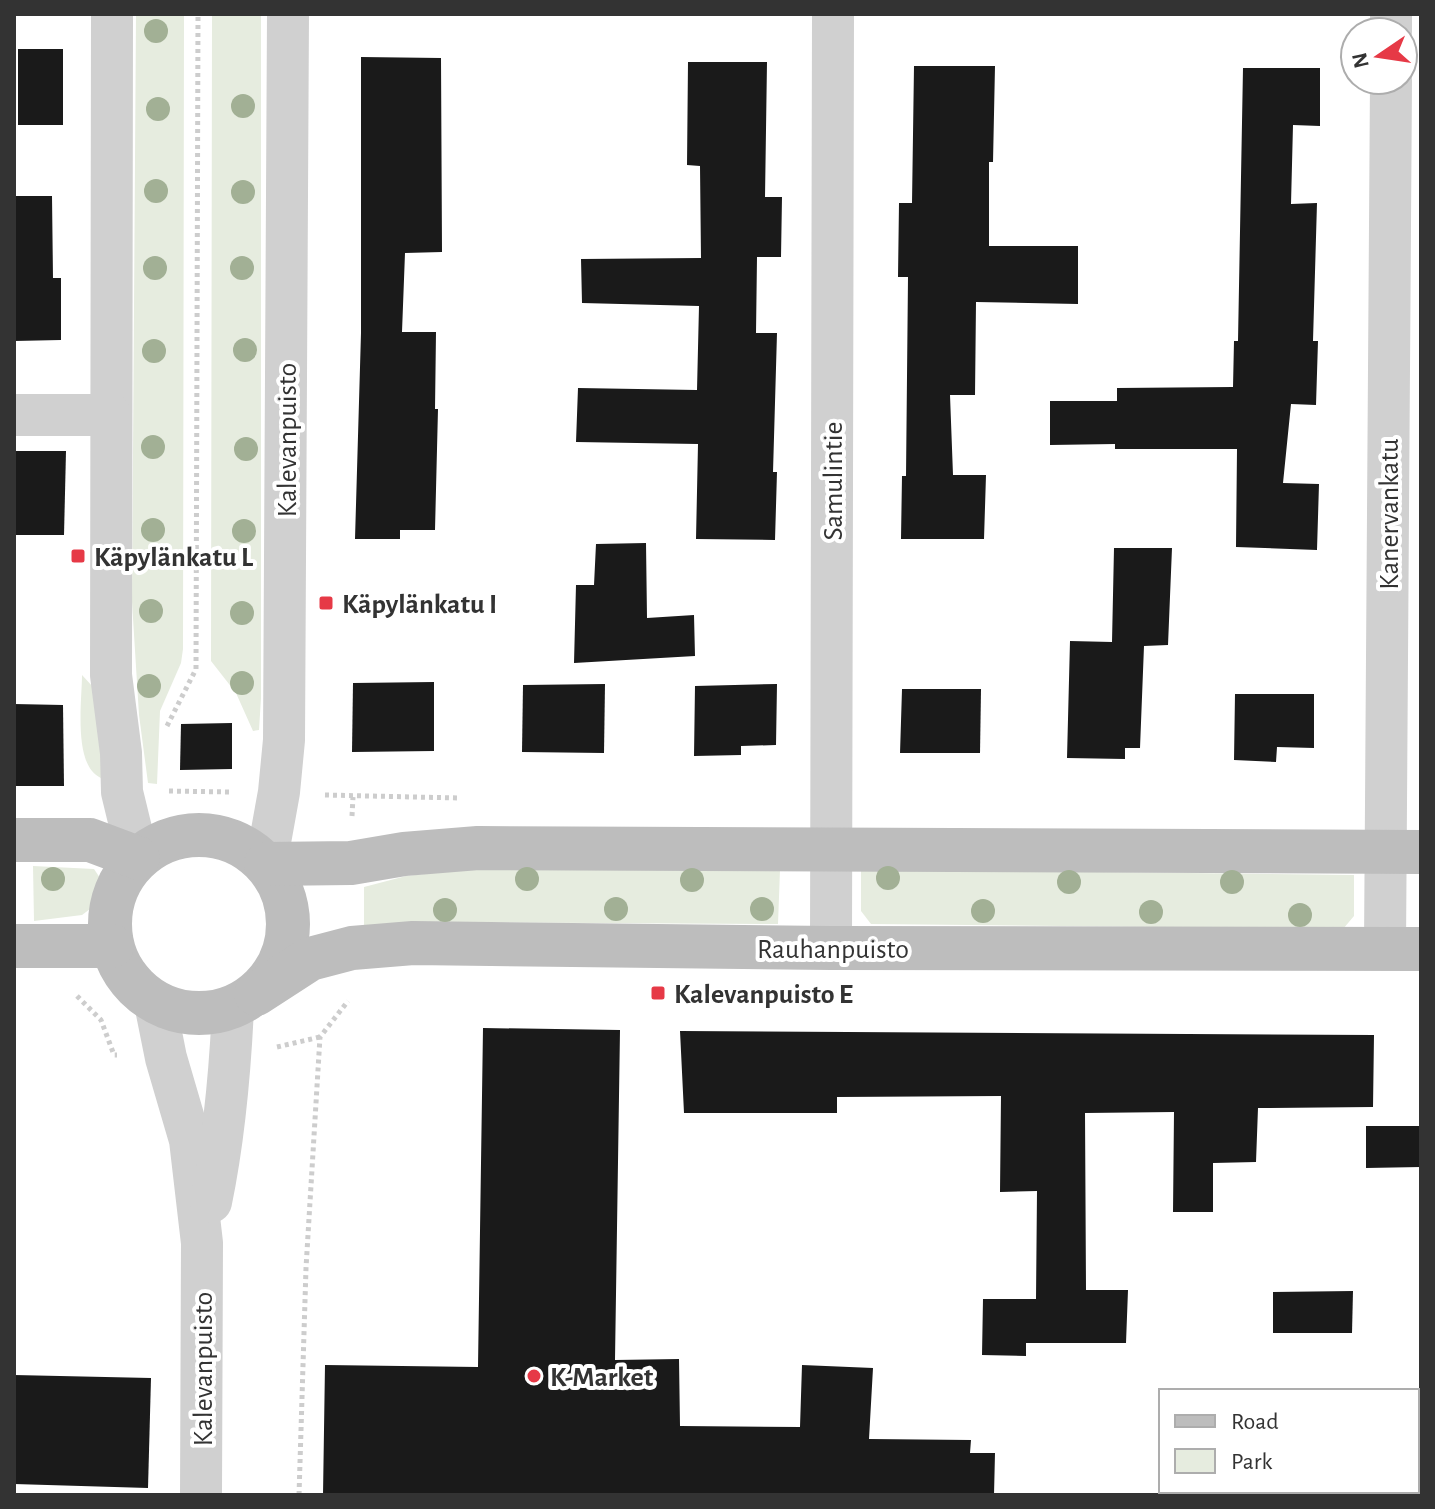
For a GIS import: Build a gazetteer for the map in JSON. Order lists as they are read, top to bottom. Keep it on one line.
{"streets":{"main road":["Rauhanpuisto"],"street":["Kalevanpuisto","Samulintie","Kanervankatu"]},"crossings":[["Kalevanpuisto","Rauhanpuisto"],["Samulintie","Rauhanpuisto"],["Kanervankatu","Rauhanpuisto"]],"places":{"transit":["Käpylänkatu L","Käpylänkatu I","Kalevanpuisto E"],"other":["K-Market"]},"legend":["Road","Park"],"north":"left"}
